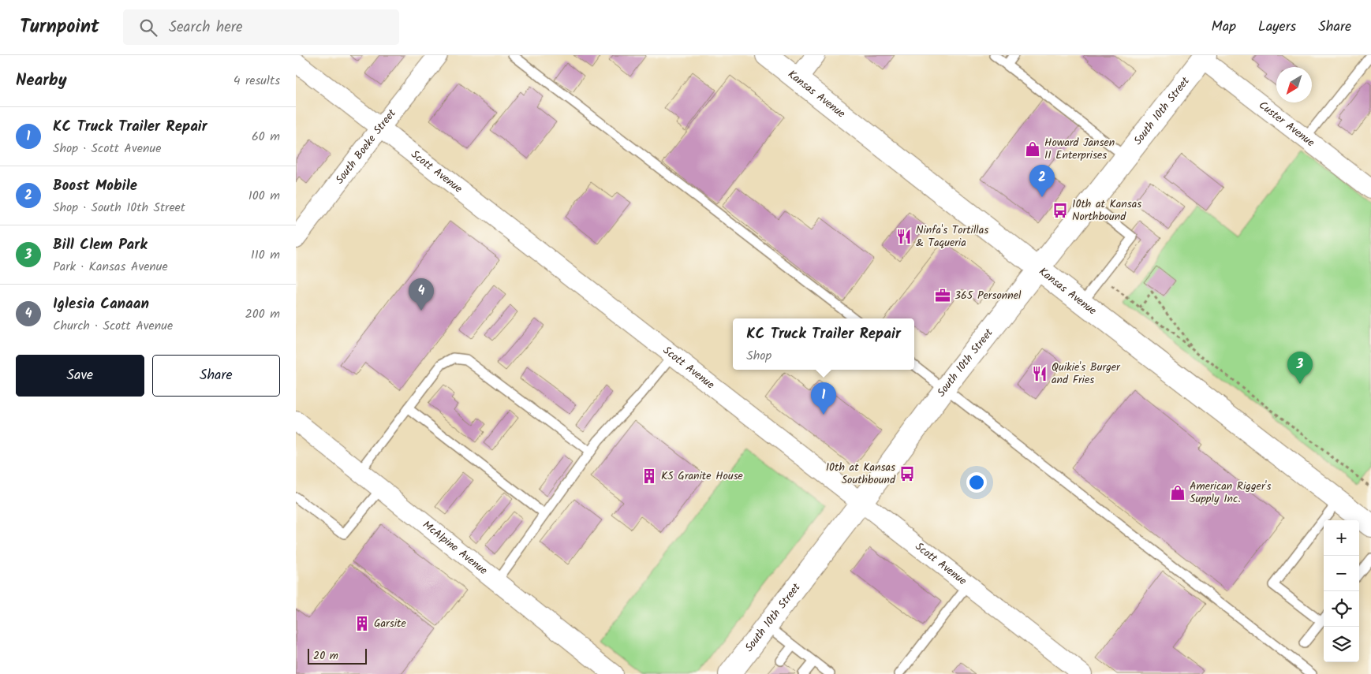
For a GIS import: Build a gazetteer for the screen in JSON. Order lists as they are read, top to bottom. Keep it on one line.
{"streets":{"street":["Kansas Avenue","South 10th Street","Custer Avenue","South Boeke Street","Scott Avenue","McAlpine Avenue"]},"crossings":[["Kansas Avenue","South 10th Street"],["South 10th Street","Custer Avenue"],["South 10th Street","Scott Avenue"],["South Boeke Street","Scott Avenue"]],"places":{"shop":["Howard Jansen II Enterprises","American Rigger's Supply Inc."],"bus stop":["10th at Kansas Northbound","10th at Kansas Southbound"],"restaurant":["Ninfa's Tortillas & Taqueria","Quikie's Burger and Fries"],"office":["365 Personnel"],"building":["KS Granite House","Garsite"]},"scale_bar":"20 m","north":"bottom left","page":{"header":"Turnpoint","search":"Search here","nav":["Map","Layers","Share"],"heading":["Nearby","4 results"],"list":[{"mark":"1","name":"KC Truck Trailer Repair","note":"Shop · Scott Avenue","value":"60 m"},{"mark":"2","name":"Boost Mobile","note":"Shop · South 10th Street","value":"100 m"},{"mark":"3","name":"Bill Clem Park","note":"Park · Kansas Avenue","value":"110 m"},{"mark":"4","name":"Iglesia Canaan","note":"Church · Scott Avenue","value":"200 m"}],"pins":["2","4","3","1"],"popup":["KC Truck Trailer Repair","Shop"],"buttons":["Save","Share"],"map_buttons":["+","−"],"scale":"20 m"}}
